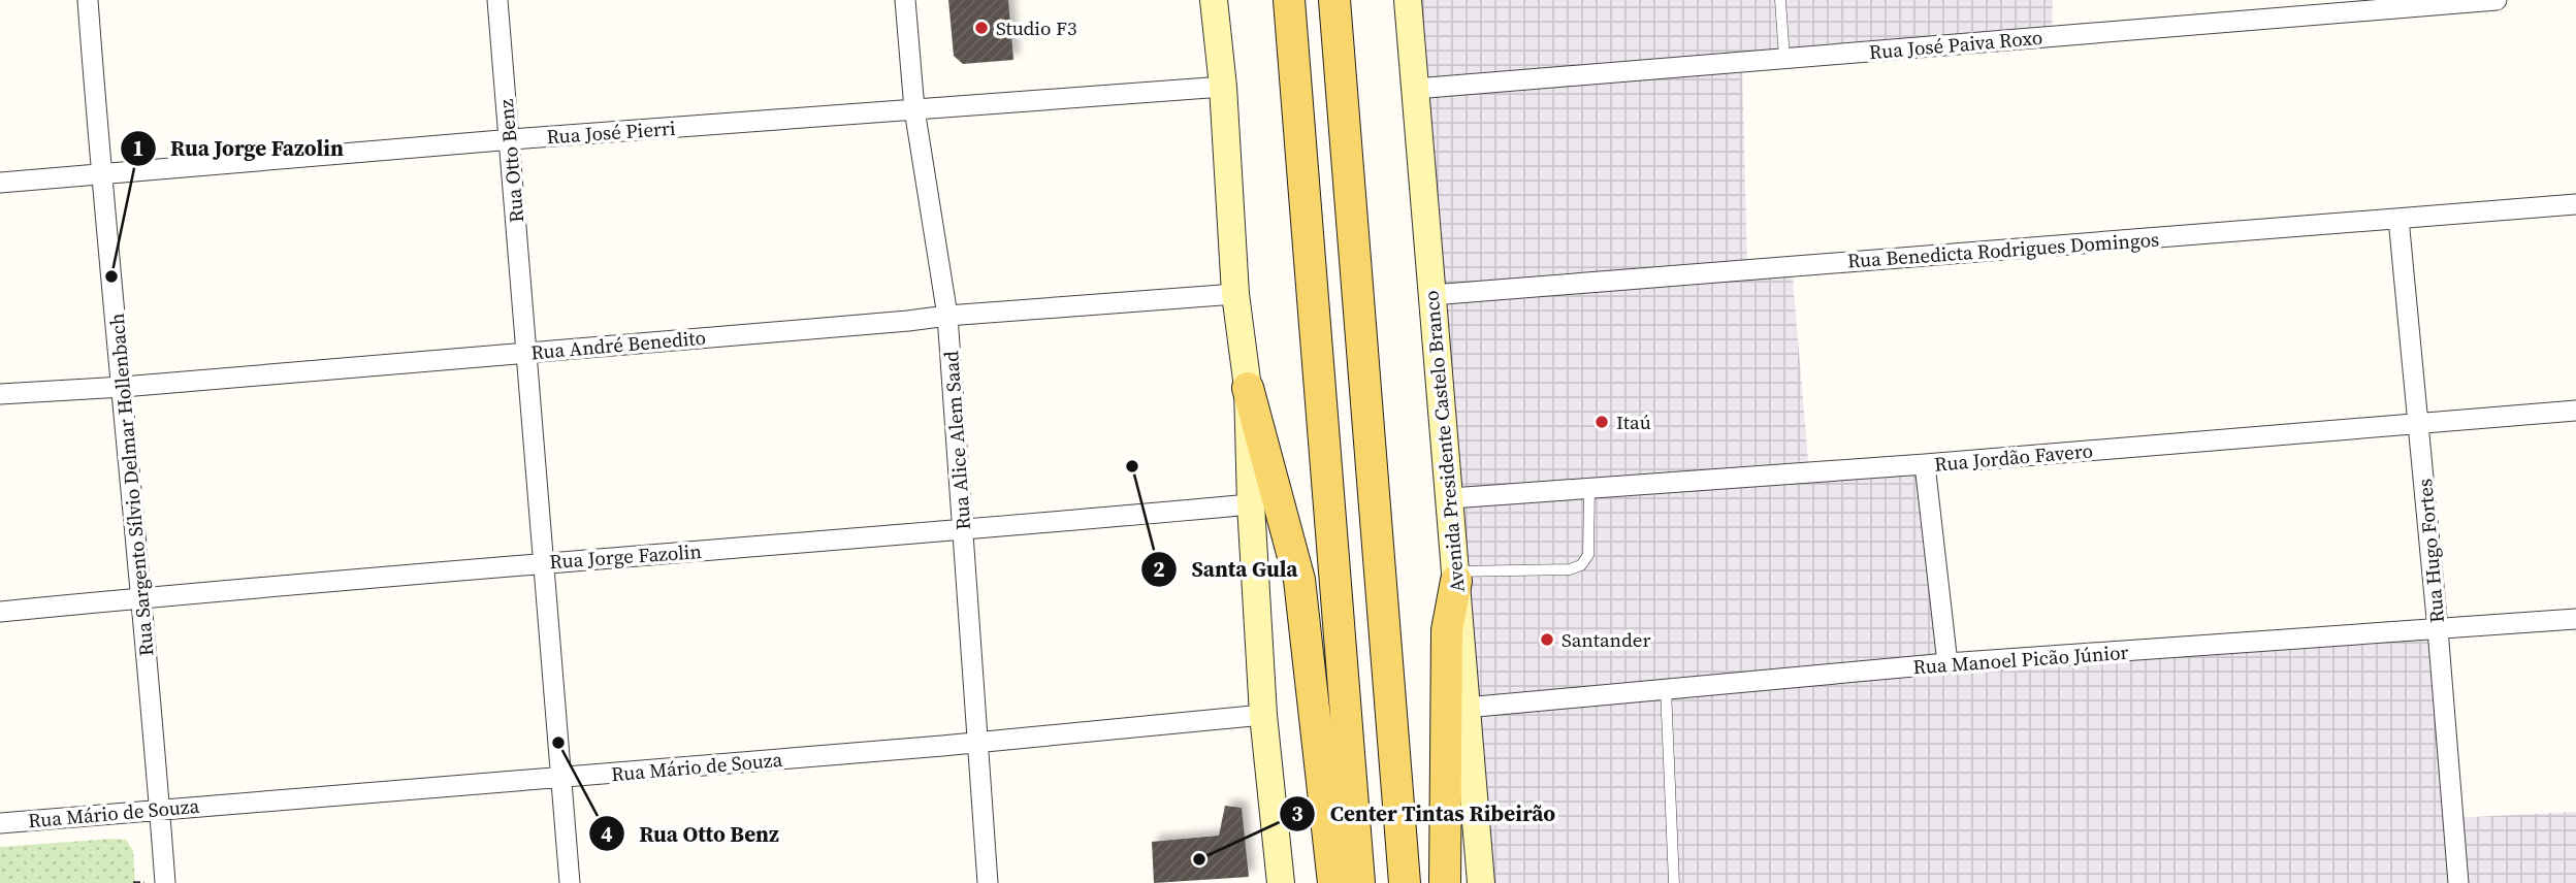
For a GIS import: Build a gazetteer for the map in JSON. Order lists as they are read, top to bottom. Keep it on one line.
{"streets":{"main road":["Avenida Presidente Castelo Branco"],"street":["Rua José Paiva Roxo","Rua José Pierri","Rua Otto Benz","Rua Benedicta Rodrigues Domingos","Rua André Benedito","Rua Alice Alem Saad","Rua Jordão Favero","Rua Sargento Sílvio Delmar Hollenbach","Rua Hugo Fortes","Rua Jorge Fazolin","Rua Manoel Picão Júnior","Rua Mário de Souza"]},"crossings":[["Rua José Paiva Roxo","Avenida Presidente Castelo Branco"],["Rua José Pierri","Rua Otto Benz"],["Rua José Pierri","Rua Alice Alem Saad"],["Rua José Pierri","Rua Sargento Sílvio Delmar Hollenbach"],["Rua Otto Benz","Rua André Benedito"],["Rua Otto Benz","Rua Jorge Fazolin"],["Rua Otto Benz","Rua Mário de Souza"],["Rua Benedicta Rodrigues Domingos","Avenida Presidente Castelo Branco"],["Rua Benedicta Rodrigues Domingos","Rua Hugo Fortes"],["Rua André Benedito","Rua Alice Alem Saad"],["Rua André Benedito","Rua Sargento Sílvio Delmar Hollenbach"],["Rua Alice Alem Saad","Rua Jorge Fazolin"],["Rua Alice Alem Saad","Rua Mário de Souza"],["Avenida Presidente Castelo Branco","Rua Jordão Favero"],["Avenida Presidente Castelo Branco","Rua Manoel Picão Júnior"],["Rua Jordão Favero","Rua Hugo Fortes"],["Rua Sargento Sílvio Delmar Hollenbach","Rua Jorge Fazolin"],["Rua Sargento Sílvio Delmar Hollenbach","Rua Mário de Souza"],["Rua Hugo Fortes","Rua Manoel Picão Júnior"]],"places":["Studio F3","Rua Jorge Fazolin","Itaú","Santa Gula","Santander","Rua Otto Benz","Center Tintas Ribeirão"]}
